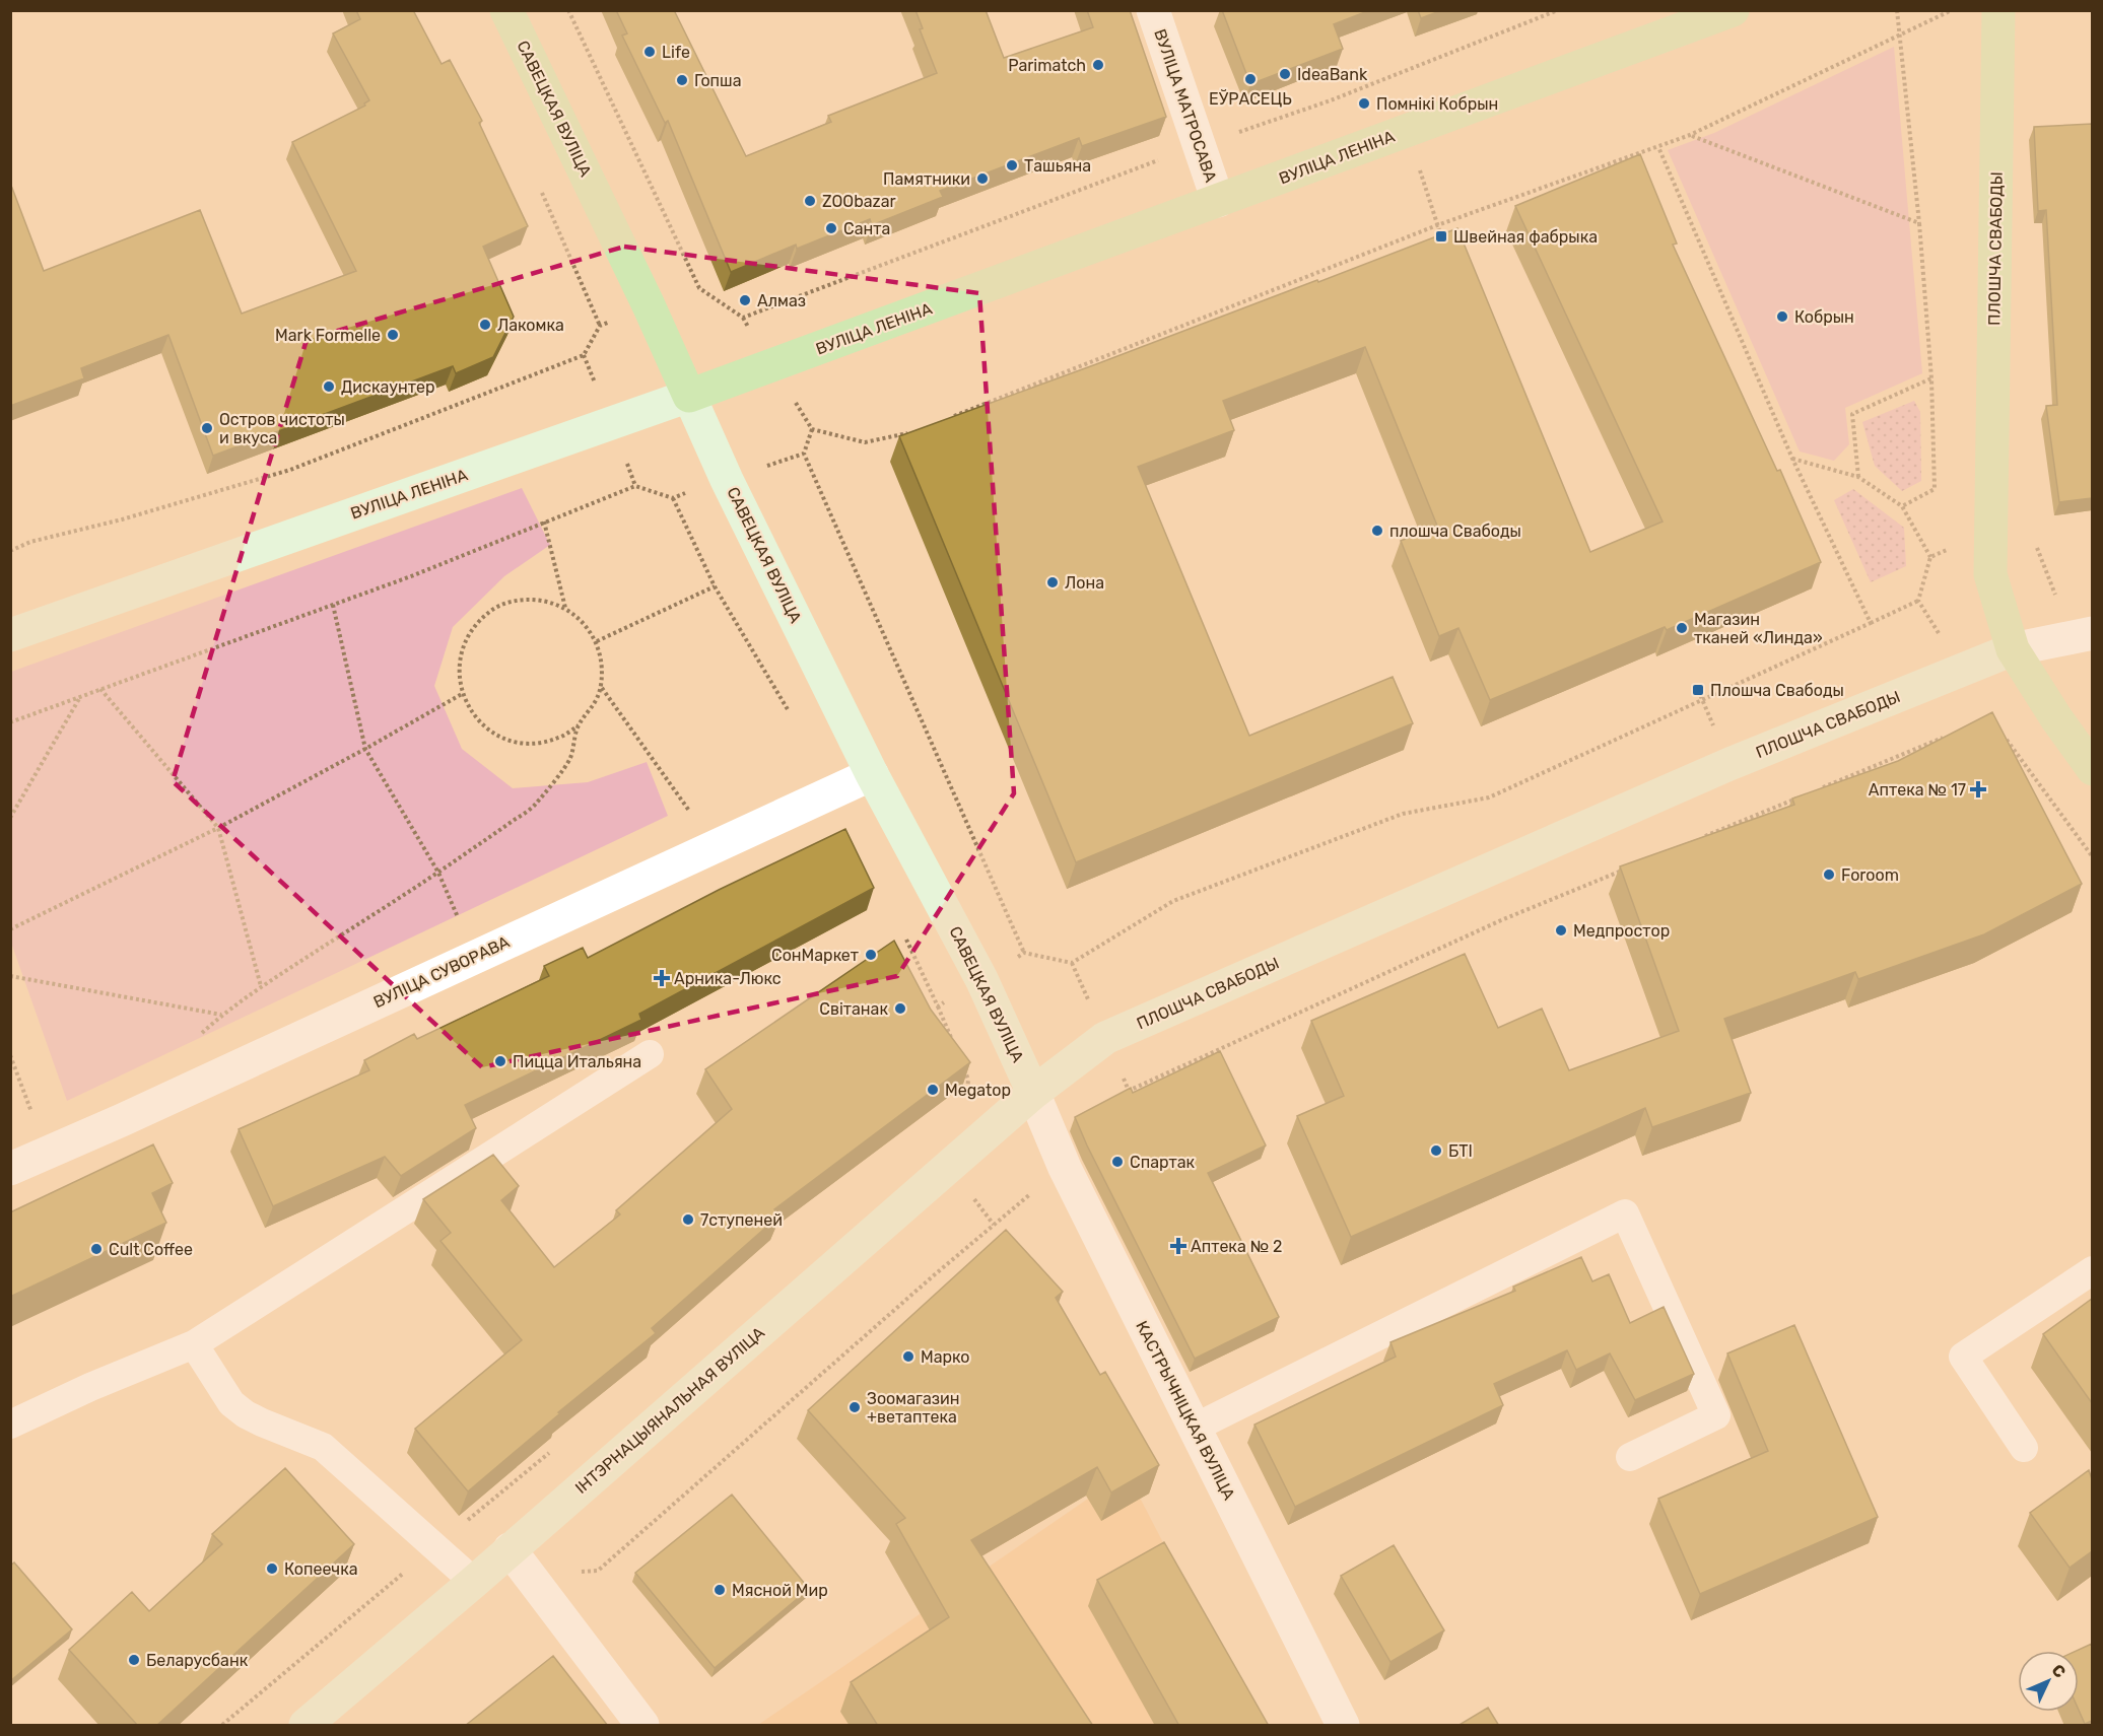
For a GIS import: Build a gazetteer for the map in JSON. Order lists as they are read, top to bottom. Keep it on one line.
{"streets":{"main road":["САВЕЦКАЯ ВУЛІЦА","ВУЛІЦА ЛЕНІНА","ПЛОШЧА СВАБОДЫ","ІНТЭРНАЦЫЯНАЛЬНАЯ ВУЛІЦА"],"street":["ВУЛІЦА МАТРОСАВА","ВУЛІЦА СУВОРАВА","КАСТРЫЧНІЦКАЯ ВУЛІЦА"]},"crossings":[["ВУЛІЦА МАТРОСАВА","ВУЛІЦА ЛЕНІНА"],["САВЕЦКАЯ ВУЛІЦА","ВУЛІЦА ЛЕНІНА"],["САВЕЦКАЯ ВУЛІЦА","ПЛОШЧА СВАБОДЫ"],["САВЕЦКАЯ ВУЛІЦА","ВУЛІЦА СУВОРАВА"],["САВЕЦКАЯ ВУЛІЦА","ІНТЭРНАЦЫЯНАЛЬНАЯ ВУЛІЦА"],["САВЕЦКАЯ ВУЛІЦА","КАСТРЫЧНІЦКАЯ ВУЛІЦА"],["ПЛОШЧА СВАБОДЫ","ІНТЭРНАЦЫЯНАЛЬНАЯ ВУЛІЦА"],["ПЛОШЧА СВАБОДЫ","КАСТРЫЧНІЦКАЯ ВУЛІЦА"],["ІНТЭРНАЦЫЯНАЛЬНАЯ ВУЛІЦА","КАСТРЫЧНІЦКАЯ ВУЛІЦА"]],"places":{"other":["Life","Parimatch","IdeaBank","ЕЎРАСЕЦЬ","Гопша","Помнікі Кобрын","Ташьяна","Памятники","ZOObazar","Санта","Алмаз","Кобрын","Лакомка","Mark Formelle","Дискаунтер","Остров чистоты и вкуса","плошча Свабоды","Лона","Магазин тканей «Линда»","Foroom","Медпростор","СонМаркет","Світанак","Пицца Итальяна","Megatop","БТІ","Спартак","7ступеней","Cult Coffee","Марко","Зоомагазин +ветаптека","Копеечка","Мясной Мир","Беларусбанк"],"transit":["Швейная фабрыка","Плошча Свабоды"],"health":["Аптека № 17","Арника-Люкс","Аптека № 2"]},"north":"top right"}
